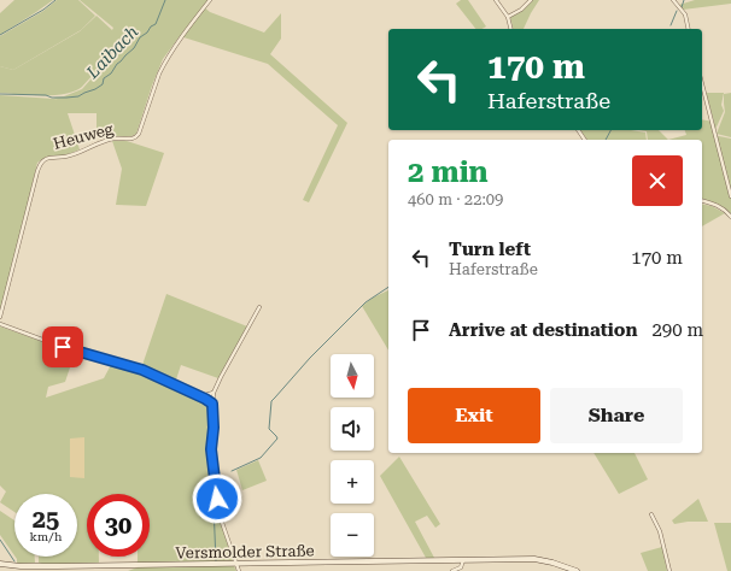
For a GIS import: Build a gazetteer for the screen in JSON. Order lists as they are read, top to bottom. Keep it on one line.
{"streets":{"main road":["Versmolder Straße"],"street":["Heuweg"]},"water":["Laibach"],"north":"bottom","page":{"turn":["170 m","Haferstraße"],"heading":["2 min","460 m · 22:09"],"list":[{"name":"Turn left","note":"Haferstraße","value":"170 m"},{"name":"Arrive at destination","value":"290 m"}],"map_buttons":["+","−"],"buttons":["Exit","Share"],"speed":"25 km/h","limit":"30"}}
